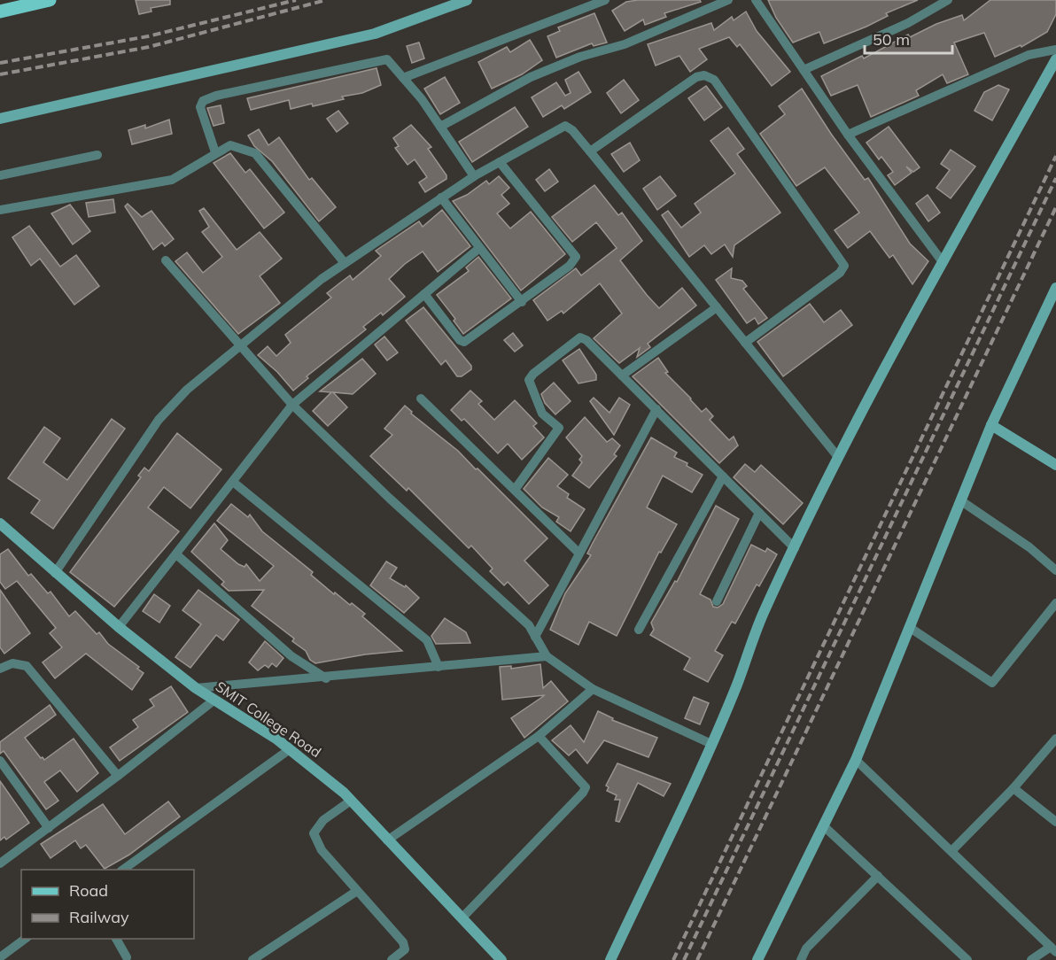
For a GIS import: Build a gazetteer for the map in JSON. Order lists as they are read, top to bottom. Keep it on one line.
{"streets":{"main road":["SMIT College Road"]},"legend":["Road","Railway"],"scale_bar":"50 m"}
